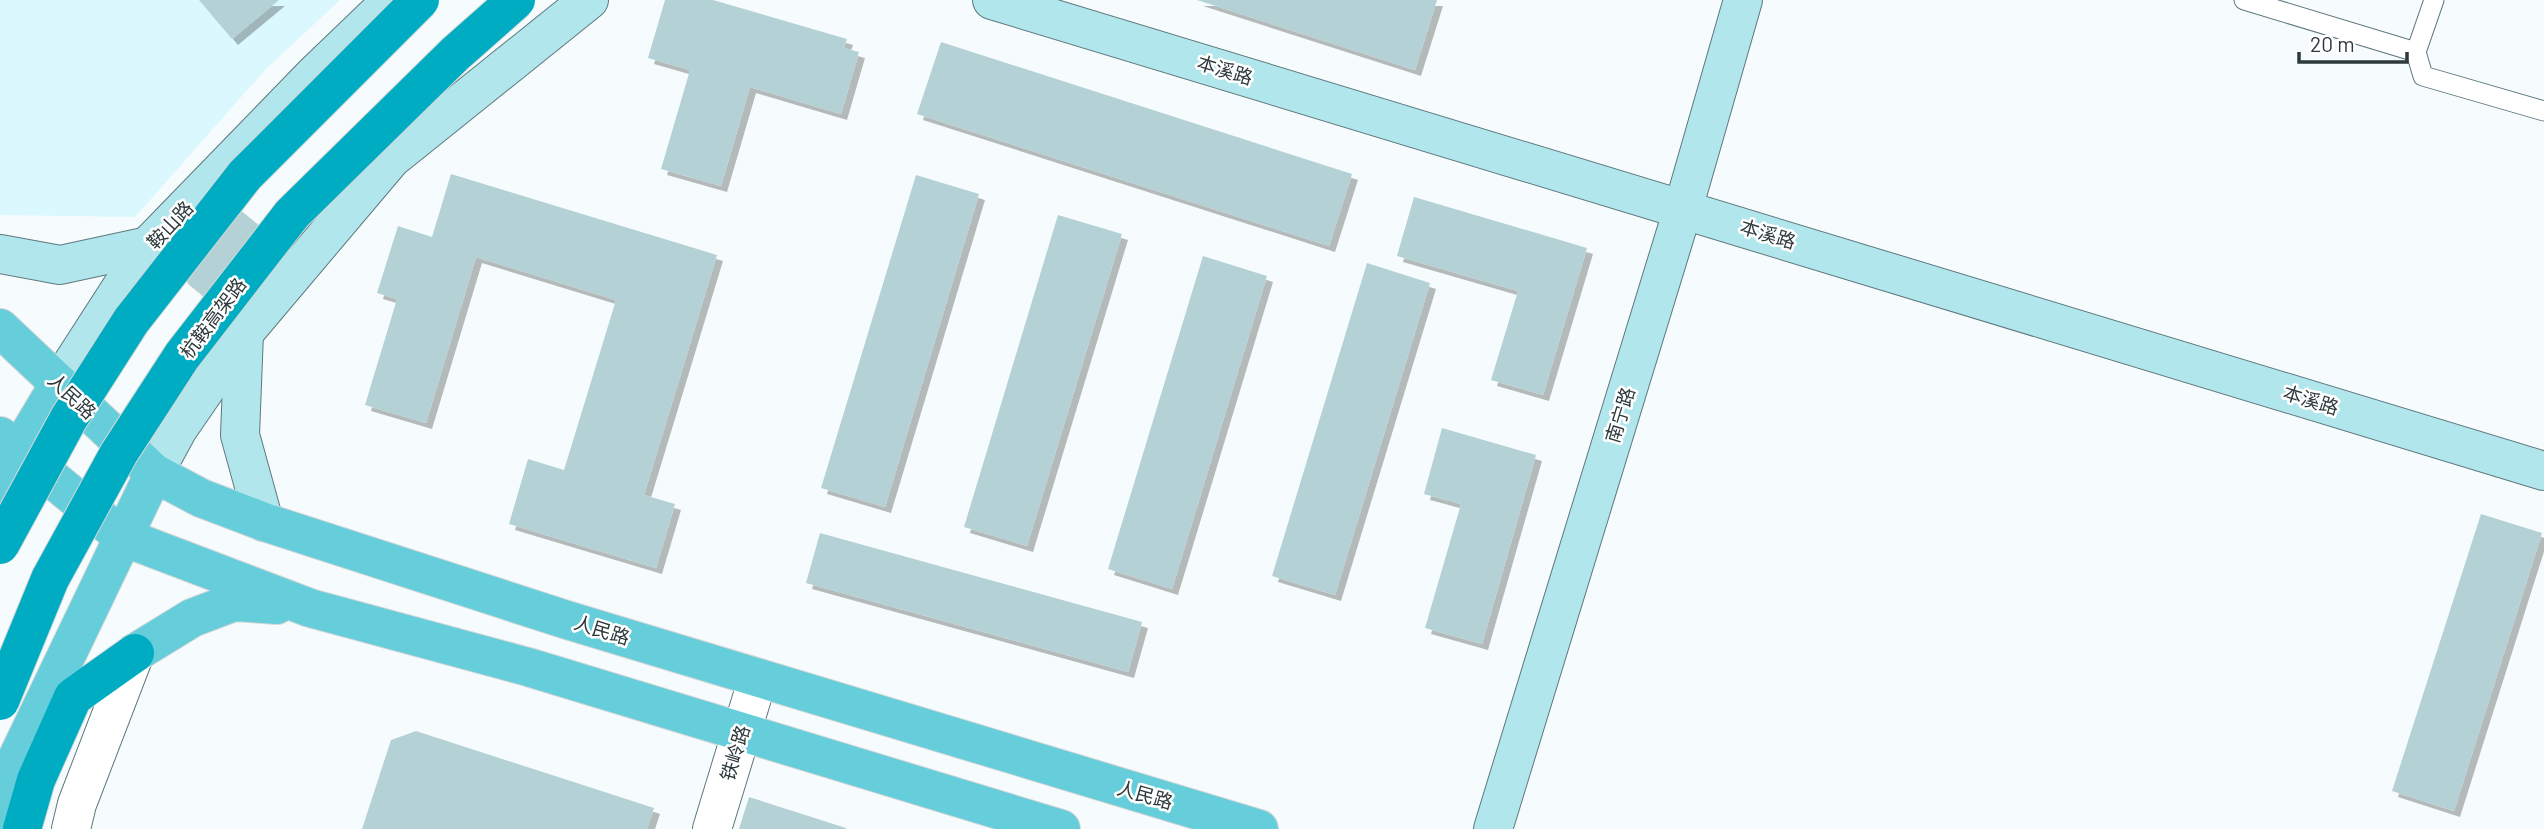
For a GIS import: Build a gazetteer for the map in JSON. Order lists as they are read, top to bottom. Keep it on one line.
{"streets":{"highway":["杭鞍高架路"],"main road":["鞍山路","人民路"],"street":["本溪路","南宁路","铁岭路"]},"crossings":[["本溪路","南宁路"],["鞍山路","人民路"],["人民路","铁岭路"]],"scale_bar":"20 m"}
